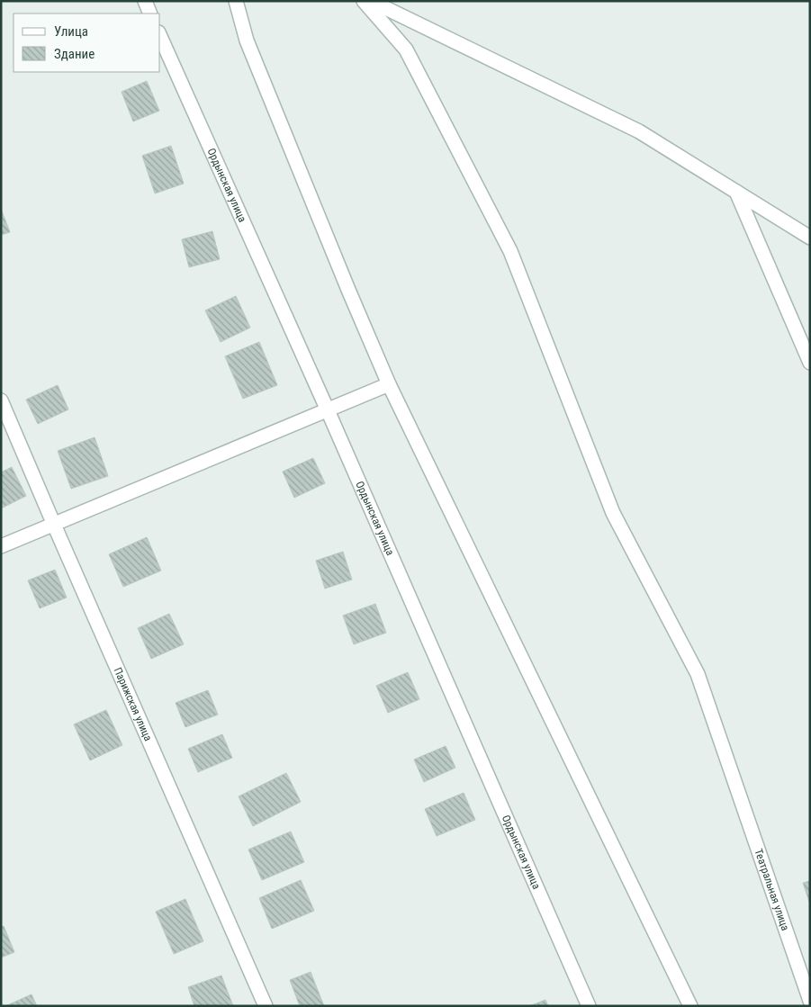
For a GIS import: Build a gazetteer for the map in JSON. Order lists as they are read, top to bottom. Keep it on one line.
{"streets":{"street":["Ордынская улица","Парижская улица","Театральная улица"]},"legend":["Улица","Здание"]}
